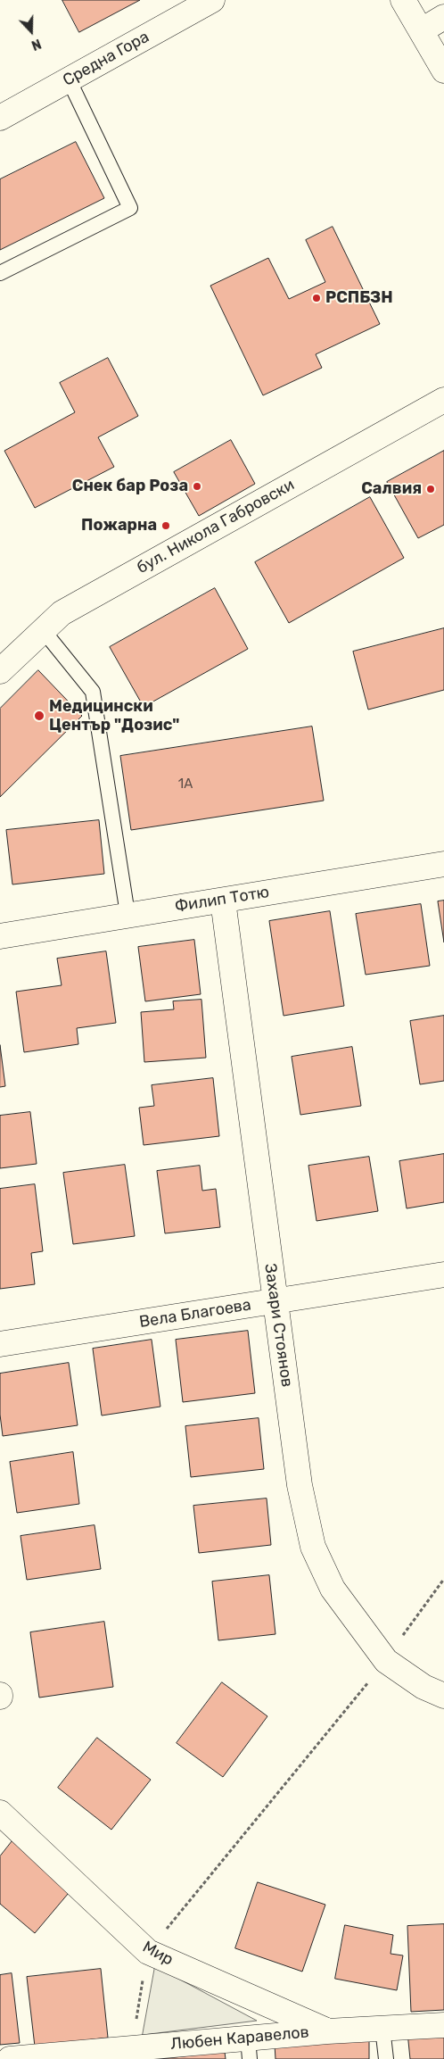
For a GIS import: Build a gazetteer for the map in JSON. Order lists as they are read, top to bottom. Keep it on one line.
{"streets":{"street":["Средна Гора","бул. Никола Габровски","Филип Тотю","Вела Благоева","Захари Стоянов","Мир","Любен Каравелов"]},"crossings":[["Филип Тотю","Захари Стоянов"],["Вела Благоева","Захари Стоянов"],["Мир","Любен Каравелов"]],"places":["РСПБЗН","Снек бар Роза","Салвия","Пожарна","Медицински Център \"Дозис\""],"house_numbers":["1А"],"north":"bottom"}
